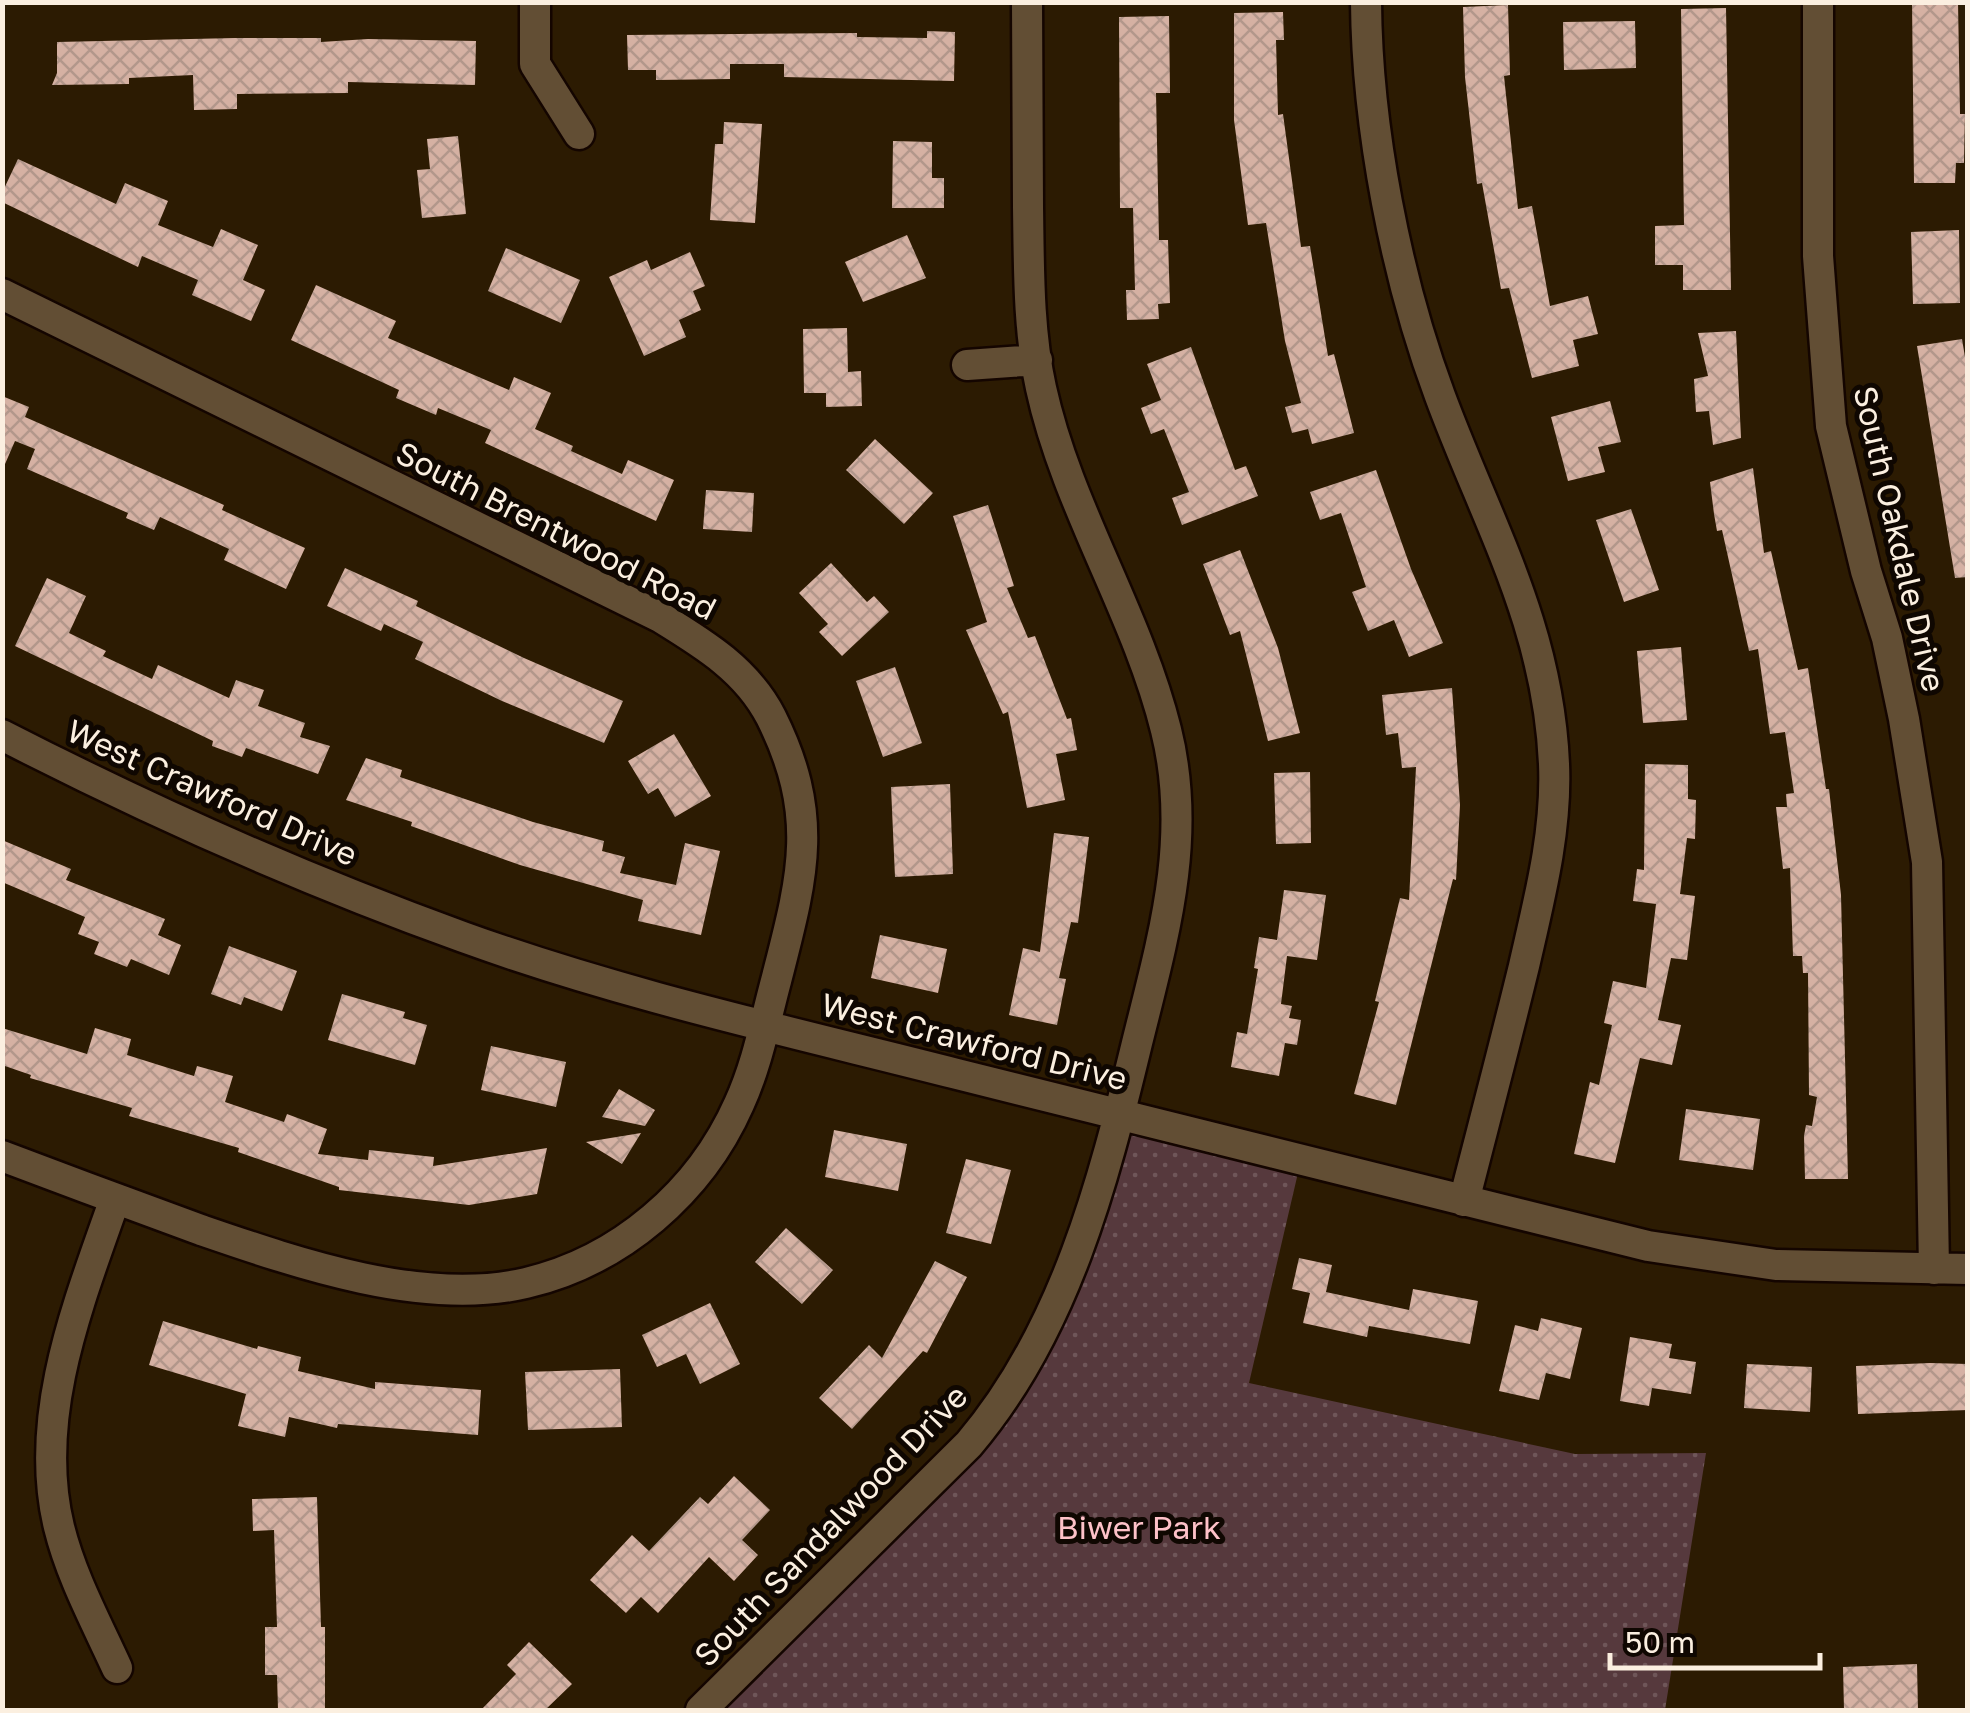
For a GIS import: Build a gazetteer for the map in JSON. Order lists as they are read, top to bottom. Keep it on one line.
{"streets":{"street":["South Brentwood Road","South Oakdale Drive","West Crawford Drive","South Sandalwood Drive"]},"crossings":[["South Brentwood Road","West Crawford Drive"],["South Oakdale Drive","West Crawford Drive"],["West Crawford Drive","South Sandalwood Drive"]],"parks":["Biwer Park"],"scale_bar":"50 m"}
